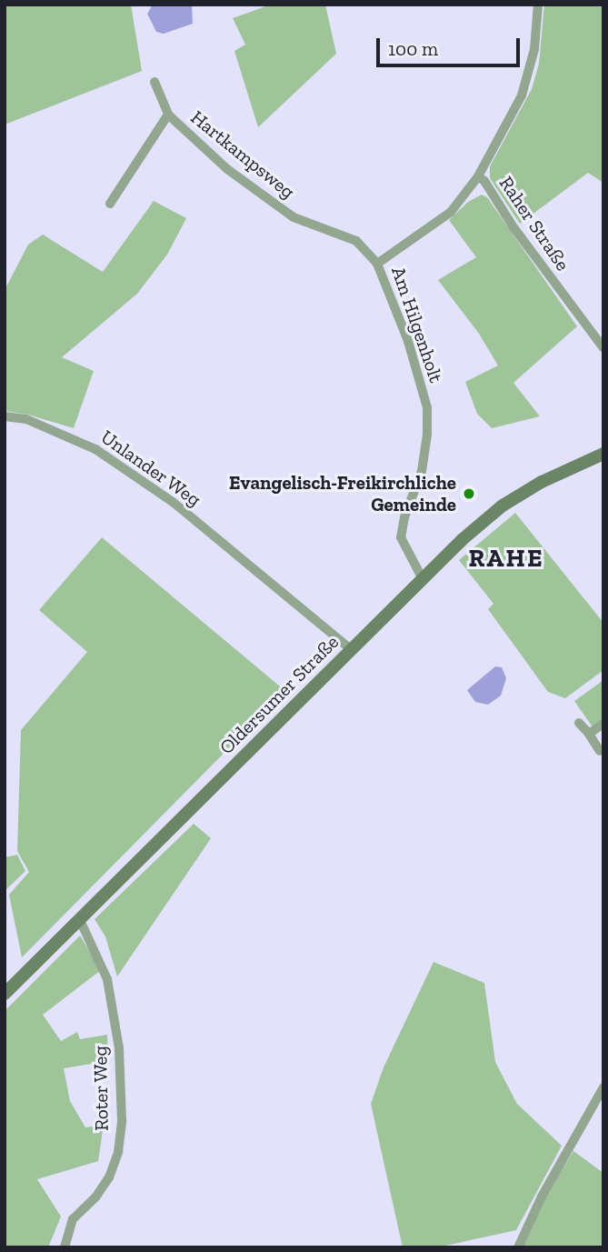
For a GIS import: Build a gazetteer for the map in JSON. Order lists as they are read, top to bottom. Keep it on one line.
{"streets":{"main road":["Oldersumer Straße"],"street":["Hartkampsweg","Raher Straße","Am Hilgenholt","Unlander Weg","Roter Weg"]},"crossings":[["Hartkampsweg","Am Hilgenholt"],["Am Hilgenholt","Oldersumer Straße"],["Unlander Weg","Oldersumer Straße"],["Oldersumer Straße","Roter Weg"]],"districts":["RAHE"],"places":["Evangelisch-Freikirchliche Gemeinde"],"scale_bar":"100 m"}
